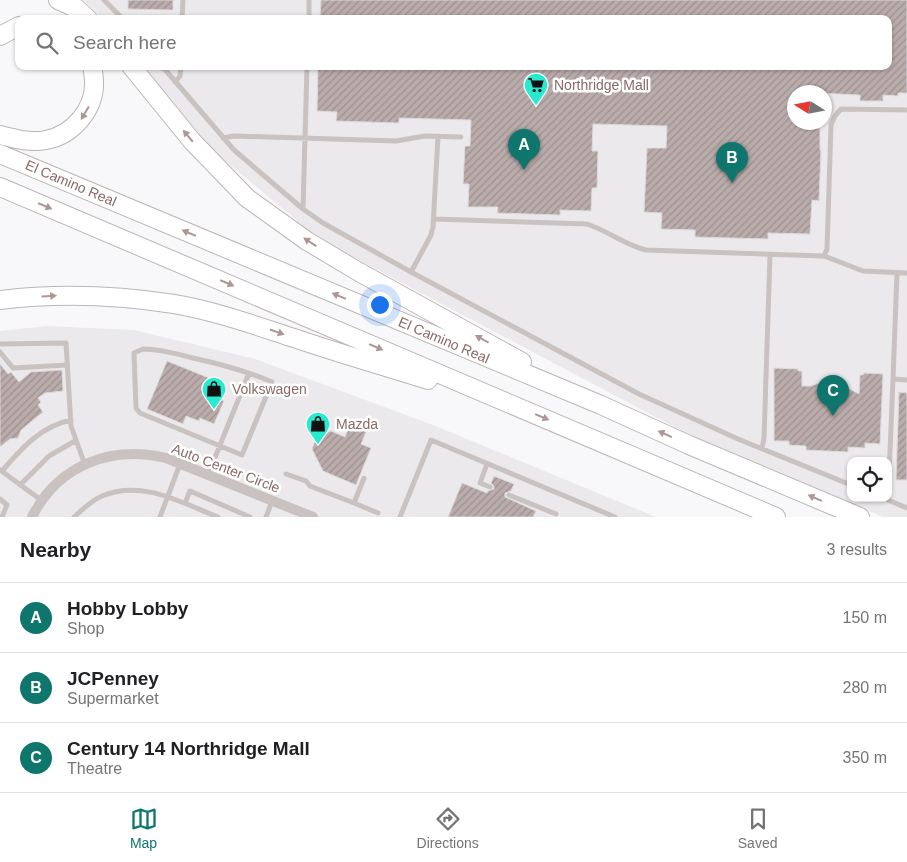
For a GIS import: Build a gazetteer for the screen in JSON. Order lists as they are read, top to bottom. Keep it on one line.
{"streets":{"highway":["El Camino Real"],"street":["Auto Center Circle"]},"places":{"supermarket":["Northridge Mall"],"shop":["Volkswagen","Mazda"]},"north":"left","page":{"search":"Search here","pins":["A","B","C"],"heading":["Nearby","3 results"],"list":[{"mark":"A","name":"Hobby Lobby","note":"Shop","value":"150 m"},{"mark":"B","name":"JCPenney","note":"Supermarket","value":"280 m"},{"mark":"C","name":"Century 14 Northridge Mall","note":"Theatre","value":"350 m"}],"nav":["Map","Directions","Saved"]}}
